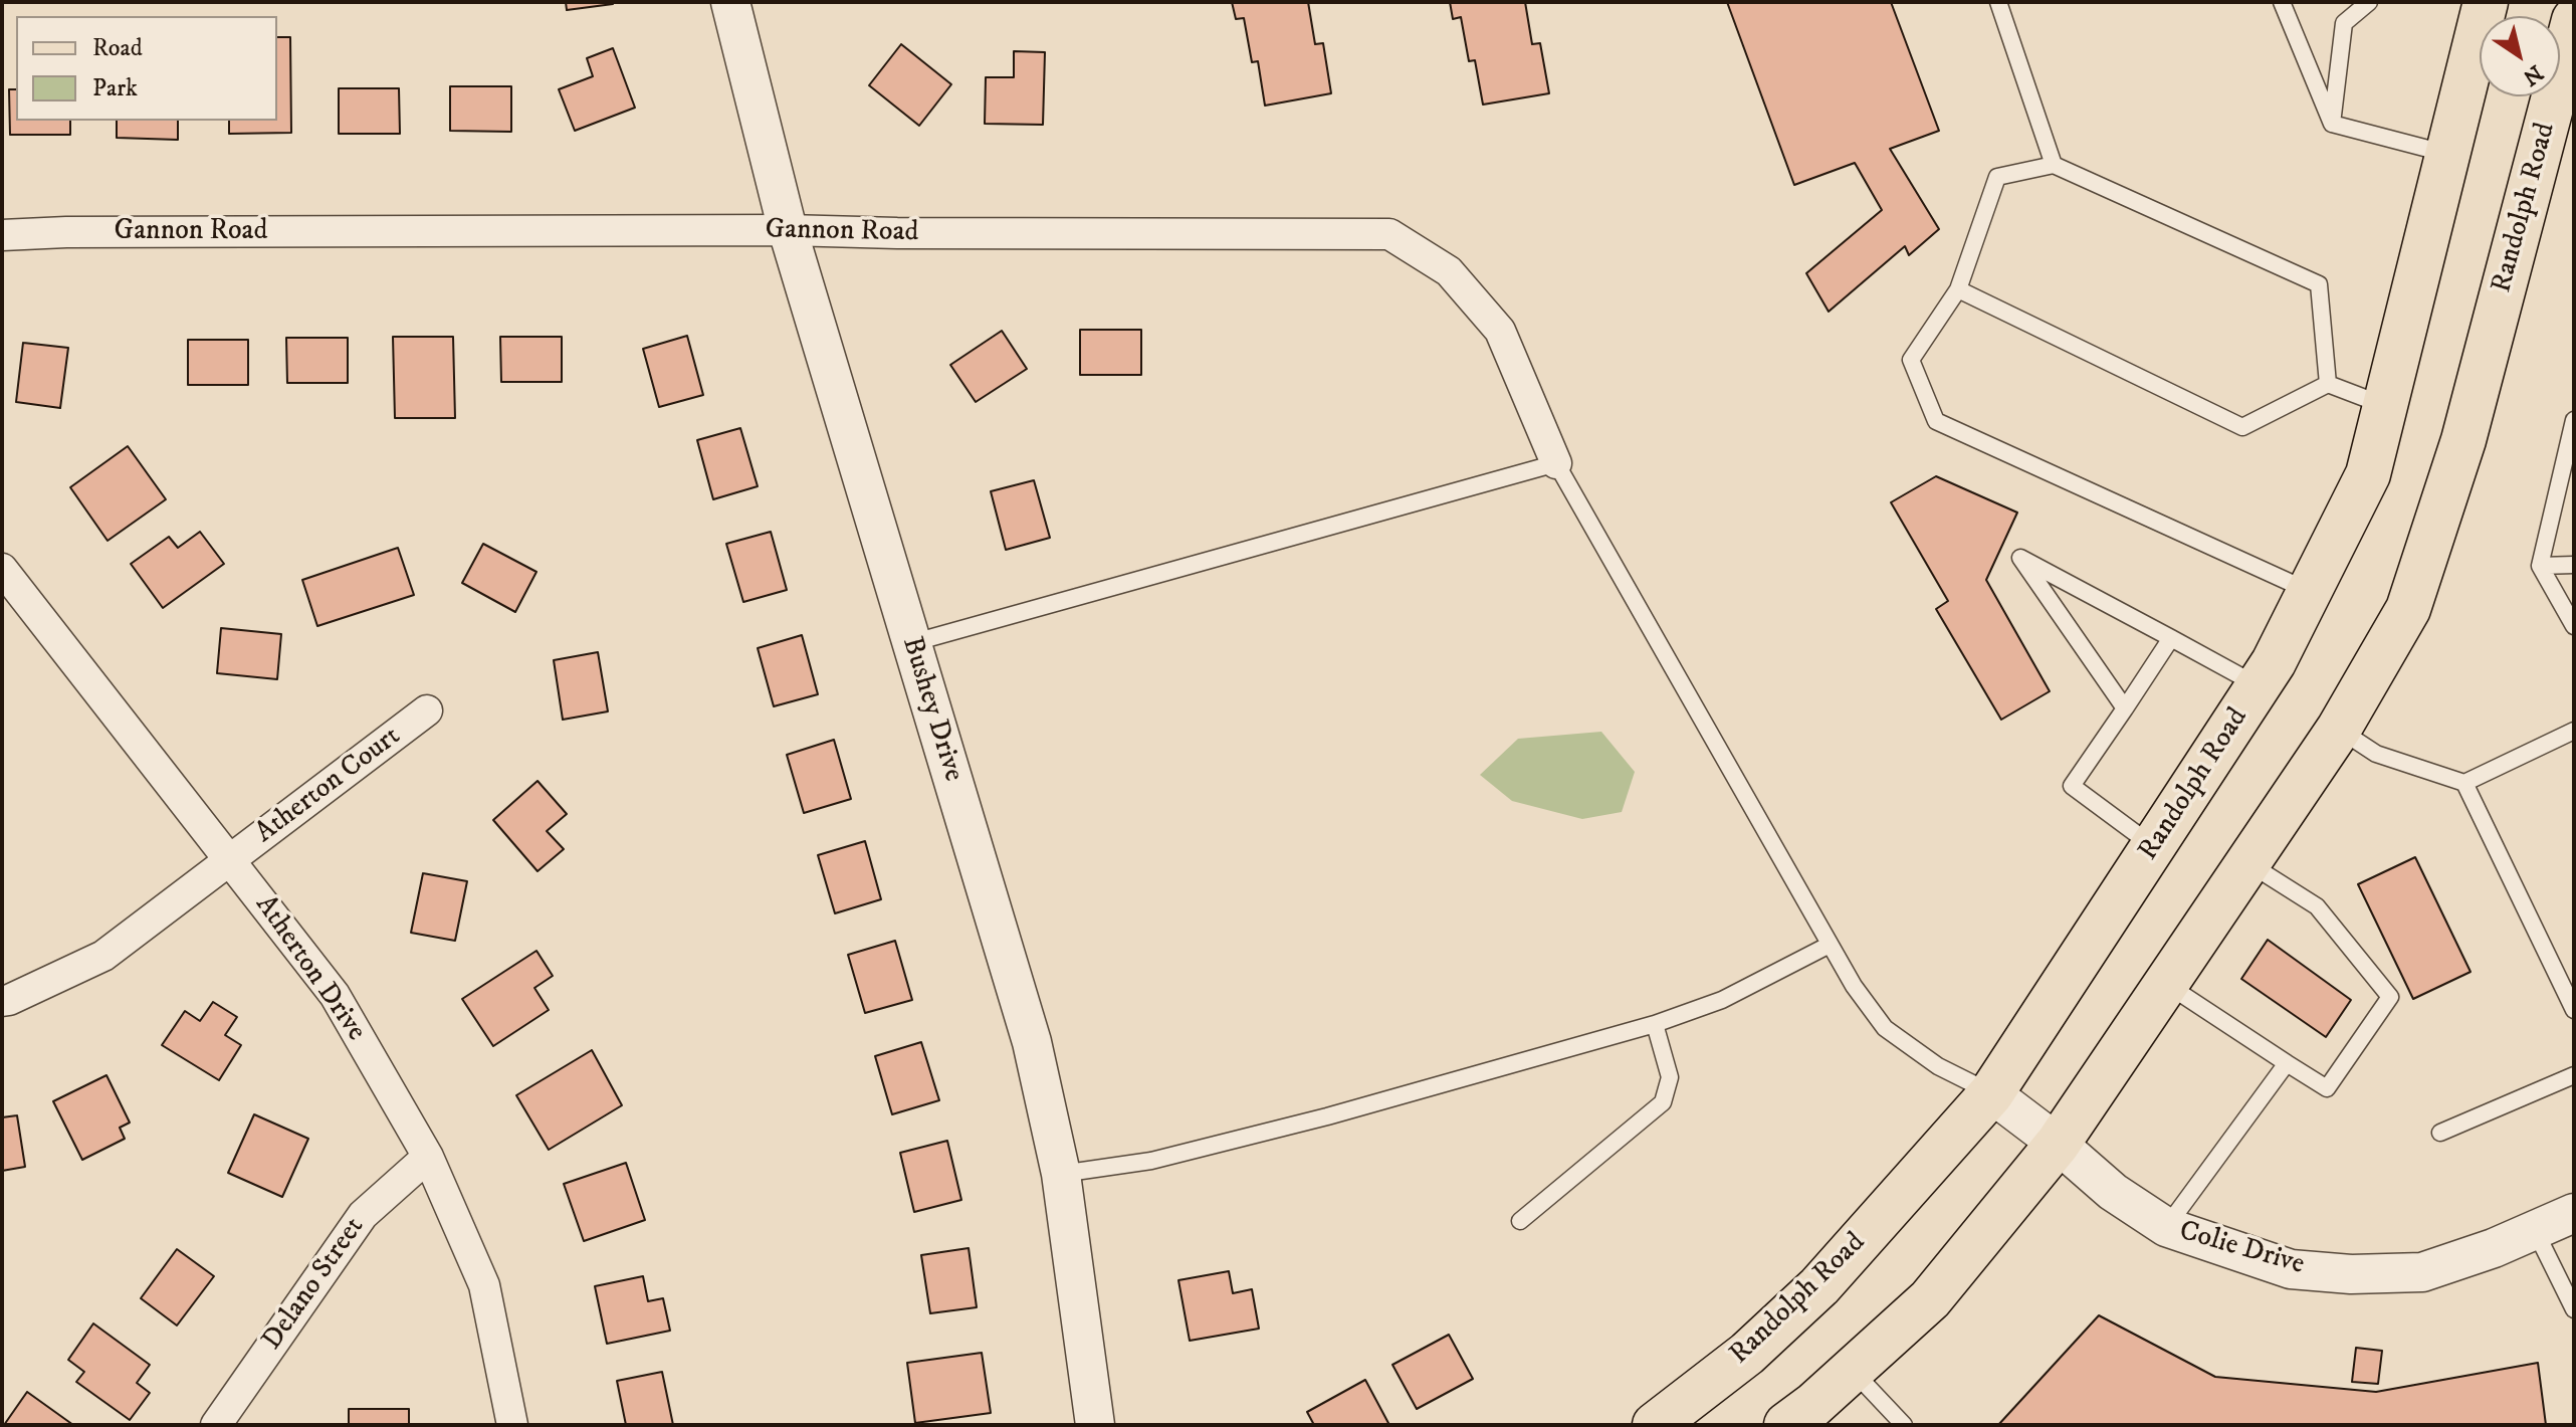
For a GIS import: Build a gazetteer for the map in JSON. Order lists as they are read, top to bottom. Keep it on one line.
{"streets":{"main road":["Randolph Road"],"street":["Gannon Road","Bushey Drive","Atherton Court","Atherton Drive","Colie Drive","Delano Street"]},"crossings":[["Randolph Road","Colie Drive"],["Gannon Road","Bushey Drive"],["Atherton Court","Atherton Drive"],["Atherton Drive","Delano Street"]],"legend":["Road","Park"],"north":"bottom right"}
